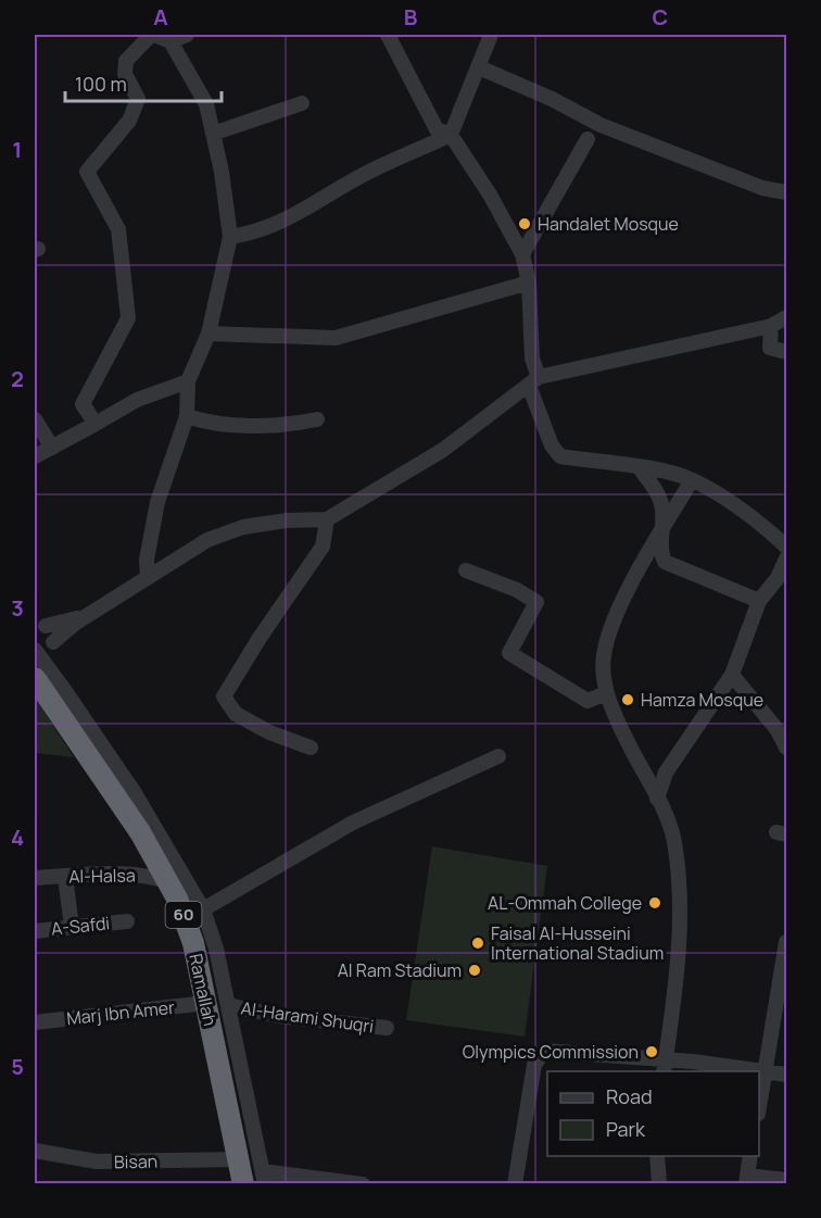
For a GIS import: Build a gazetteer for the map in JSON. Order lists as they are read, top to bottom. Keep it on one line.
{"streets":{"highway":["60","Ramallah"],"street":["Al-Halsa","A-Safdi","Marj Ibn Amer","Al-Harami Shuqri","Bisan"]},"crossings":[["Al-Halsa","Ramallah"],["Ramallah","Marj Ibn Amer"],["Ramallah","Bisan"]],"places":["Handalet Mosque","Hamza Mosque","AL-Ommah College","Faisal Al-Husseini International Stadium","Al Ram Stadium","Olympics Commission"],"legend":["Road","Park"],"scale_bar":"100 m","grid":{"columns":["A","B","C"],"rows":["1","2","3","4","5"]}}
